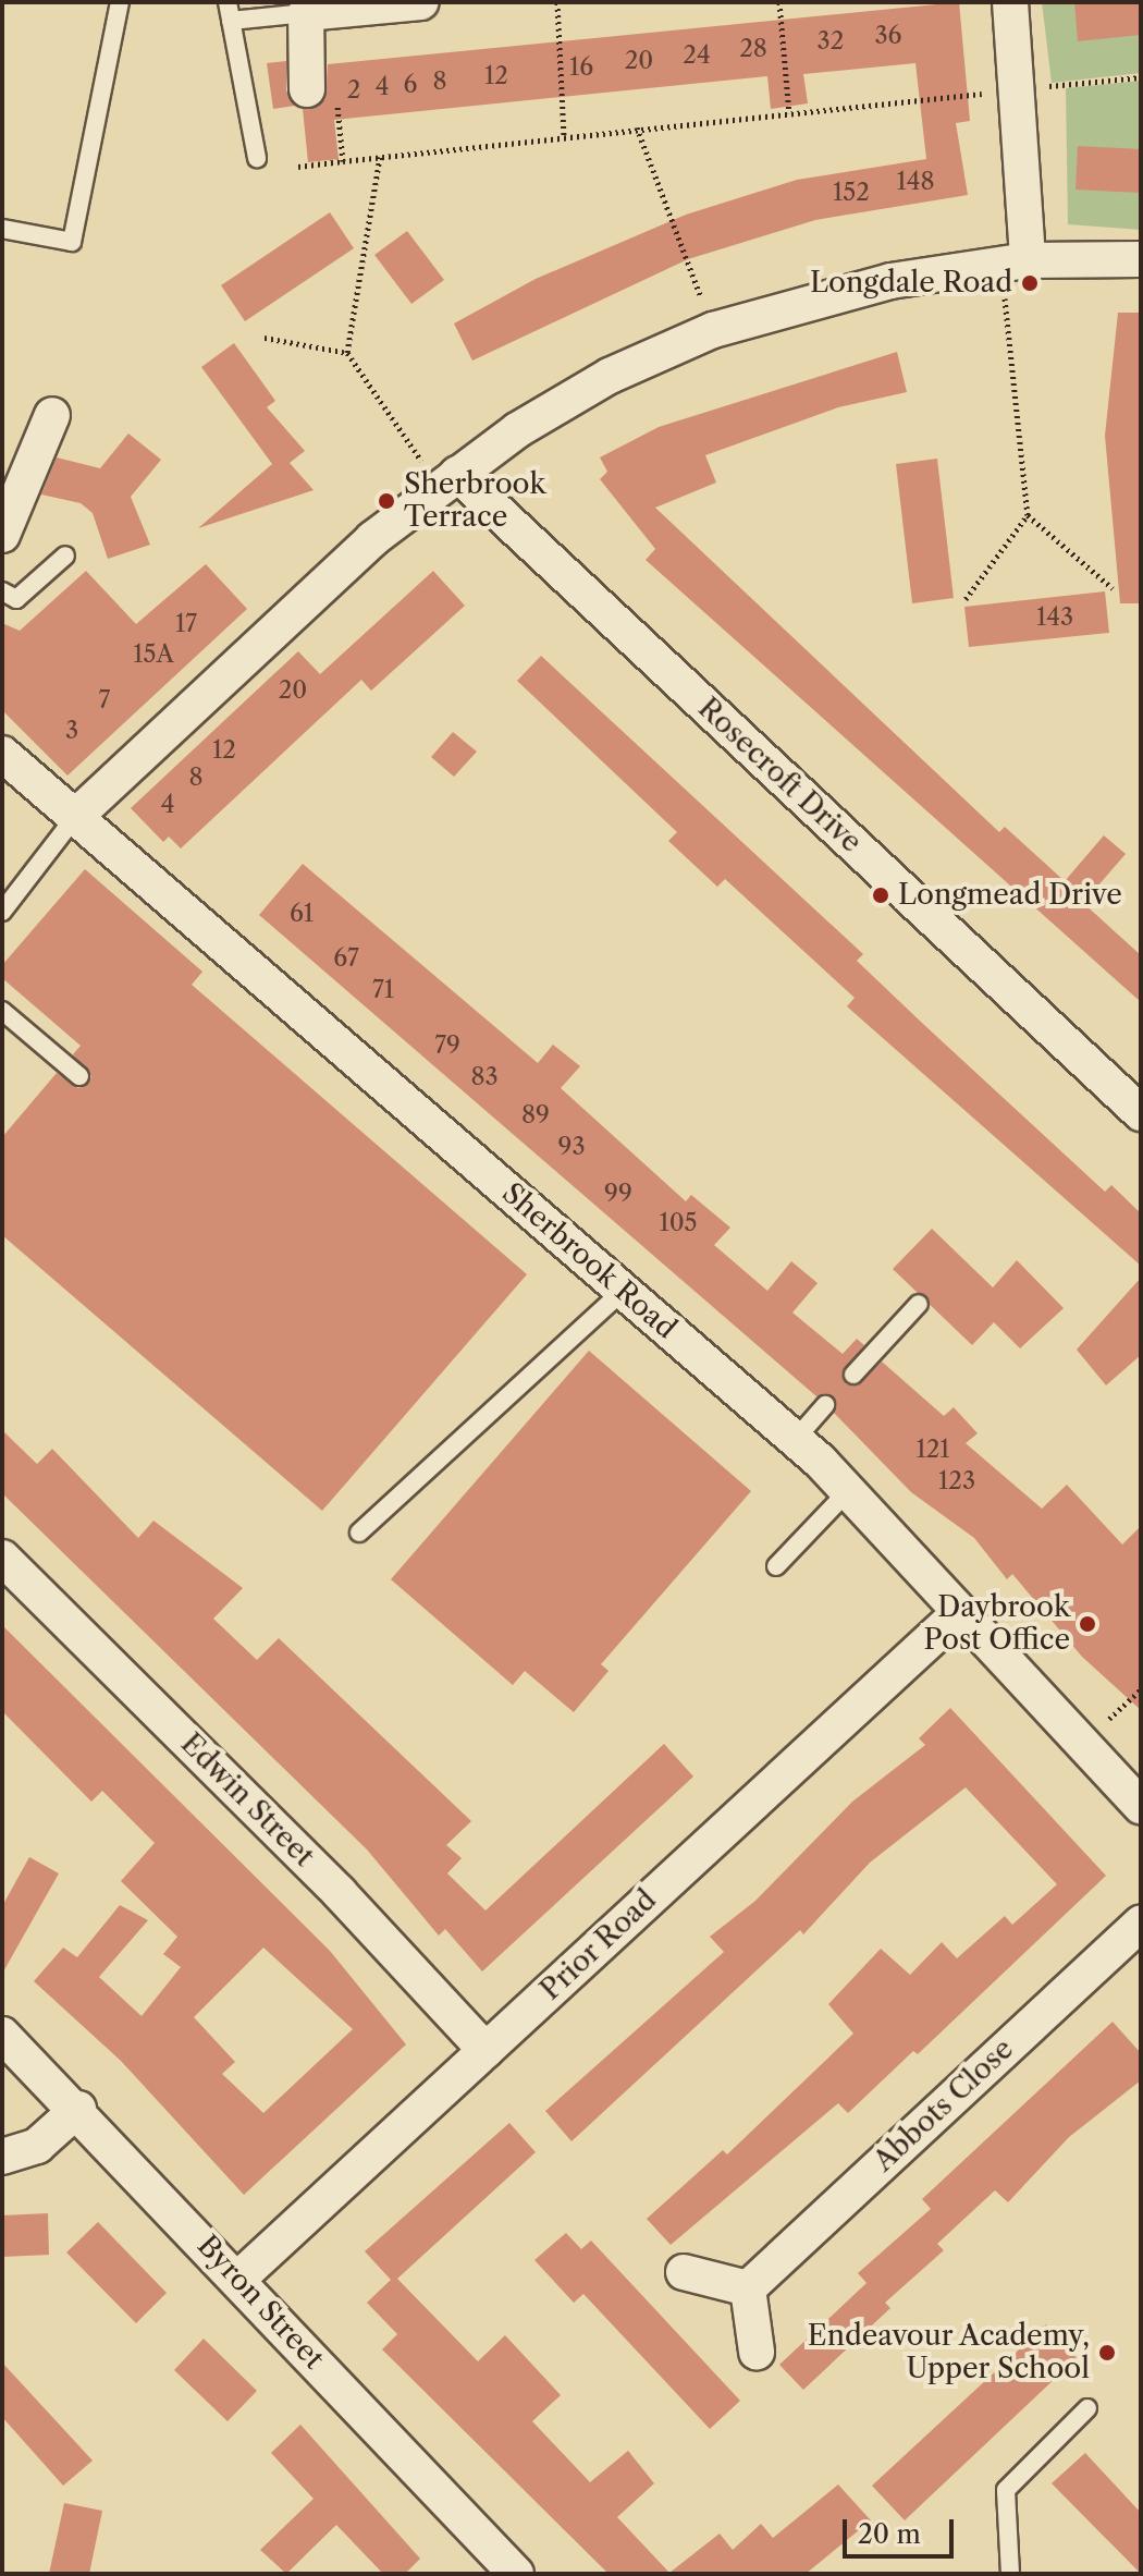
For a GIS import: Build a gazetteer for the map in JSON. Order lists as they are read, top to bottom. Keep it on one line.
{"streets":{"street":["Rosecroft Drive","Sherbrook Road","Edwin Street","Prior Road","Abbots Close","Byron Street"]},"crossings":[["Sherbrook Road","Prior Road"],["Edwin Street","Prior Road"],["Prior Road","Byron Street"]],"places":["Longdale Road","Sherbrook Terrace","Longmead Drive","Daybrook Post Office","Endeavour Academy, Upper School"],"house_numbers":["36","32","28","24","20","16","12","8","6","4","2","148","152","143","17","15A","20","7","3","12","8","4","61","67","71","79","83","89","93","99","105","121","123"],"scale_bar":"20 m"}
